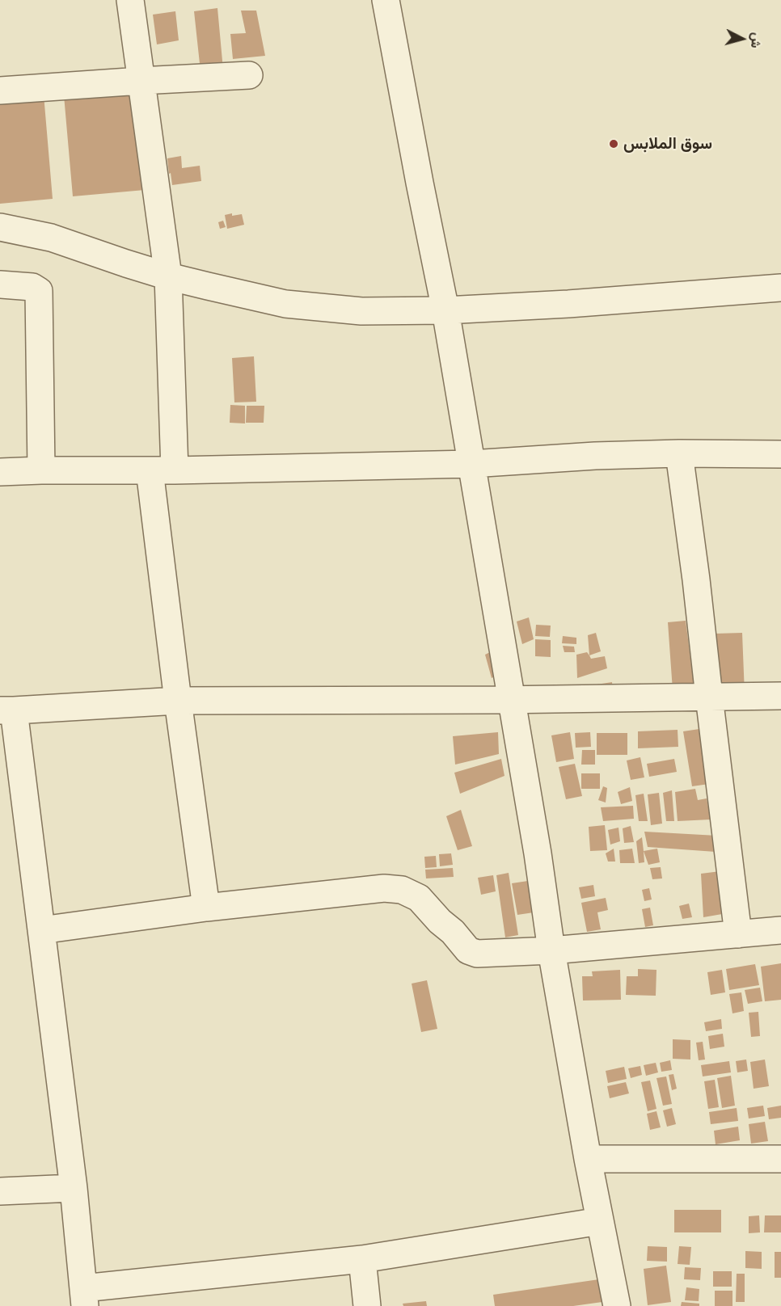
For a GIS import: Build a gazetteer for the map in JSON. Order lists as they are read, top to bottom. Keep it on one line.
{"places":["سوق الملابس"],"north":"right"}
